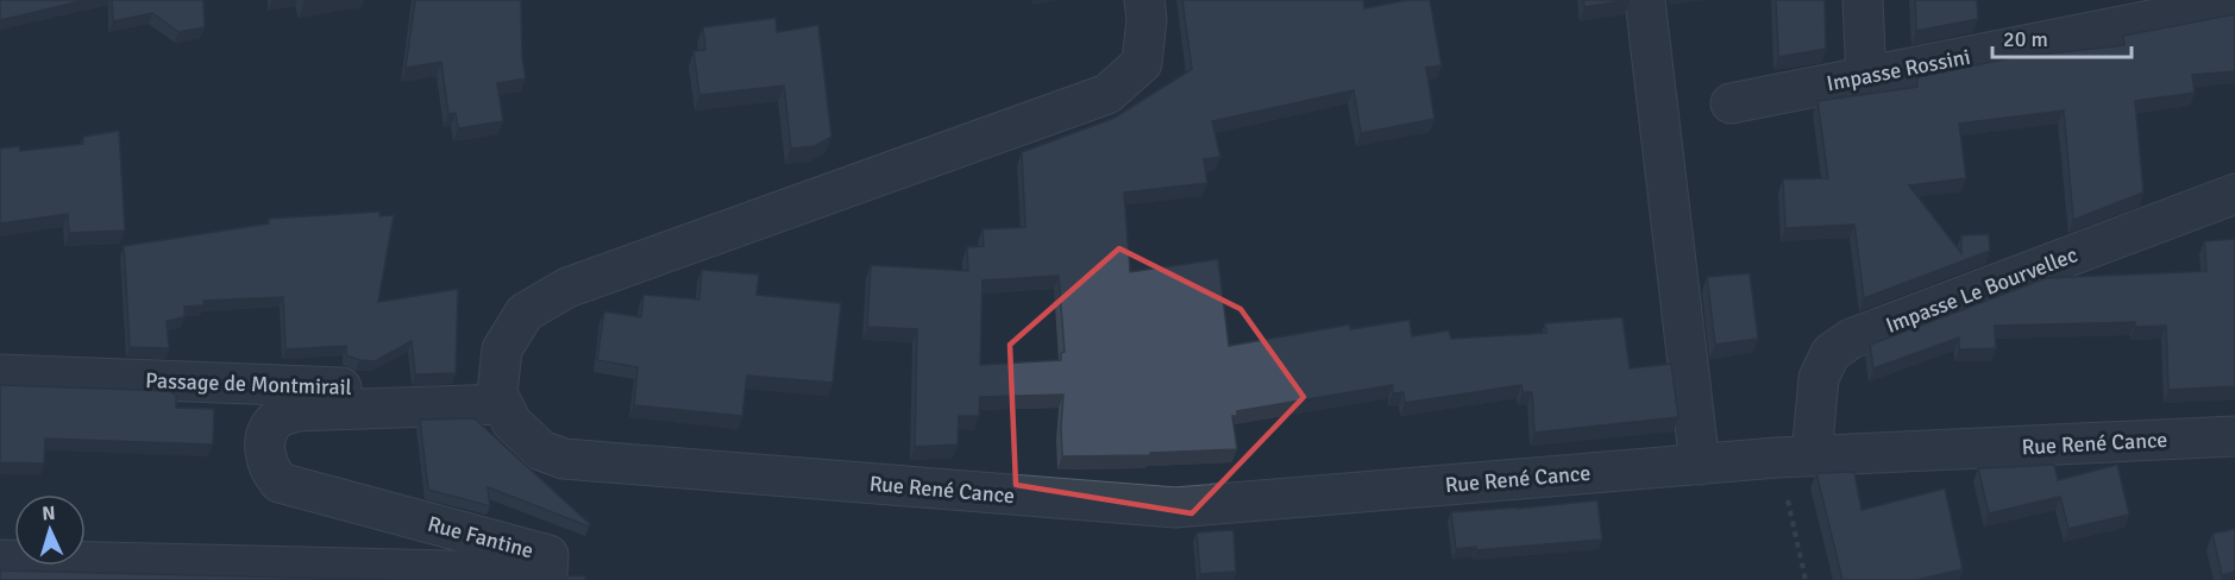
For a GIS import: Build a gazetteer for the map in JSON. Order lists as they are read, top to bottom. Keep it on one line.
{"streets":{"street":["Impasse Rossini","Impasse Le Bourvellec","Passage de Montmirail","Rue René Cance","Rue Fantine"]},"crossings":[["Impasse Le Bourvellec","Rue René Cance"],["Passage de Montmirail","Rue René Cance"],["Passage de Montmirail","Rue Fantine"],["Rue René Cance","Rue Fantine"]],"scale_bar":"20 m","north":"top"}
